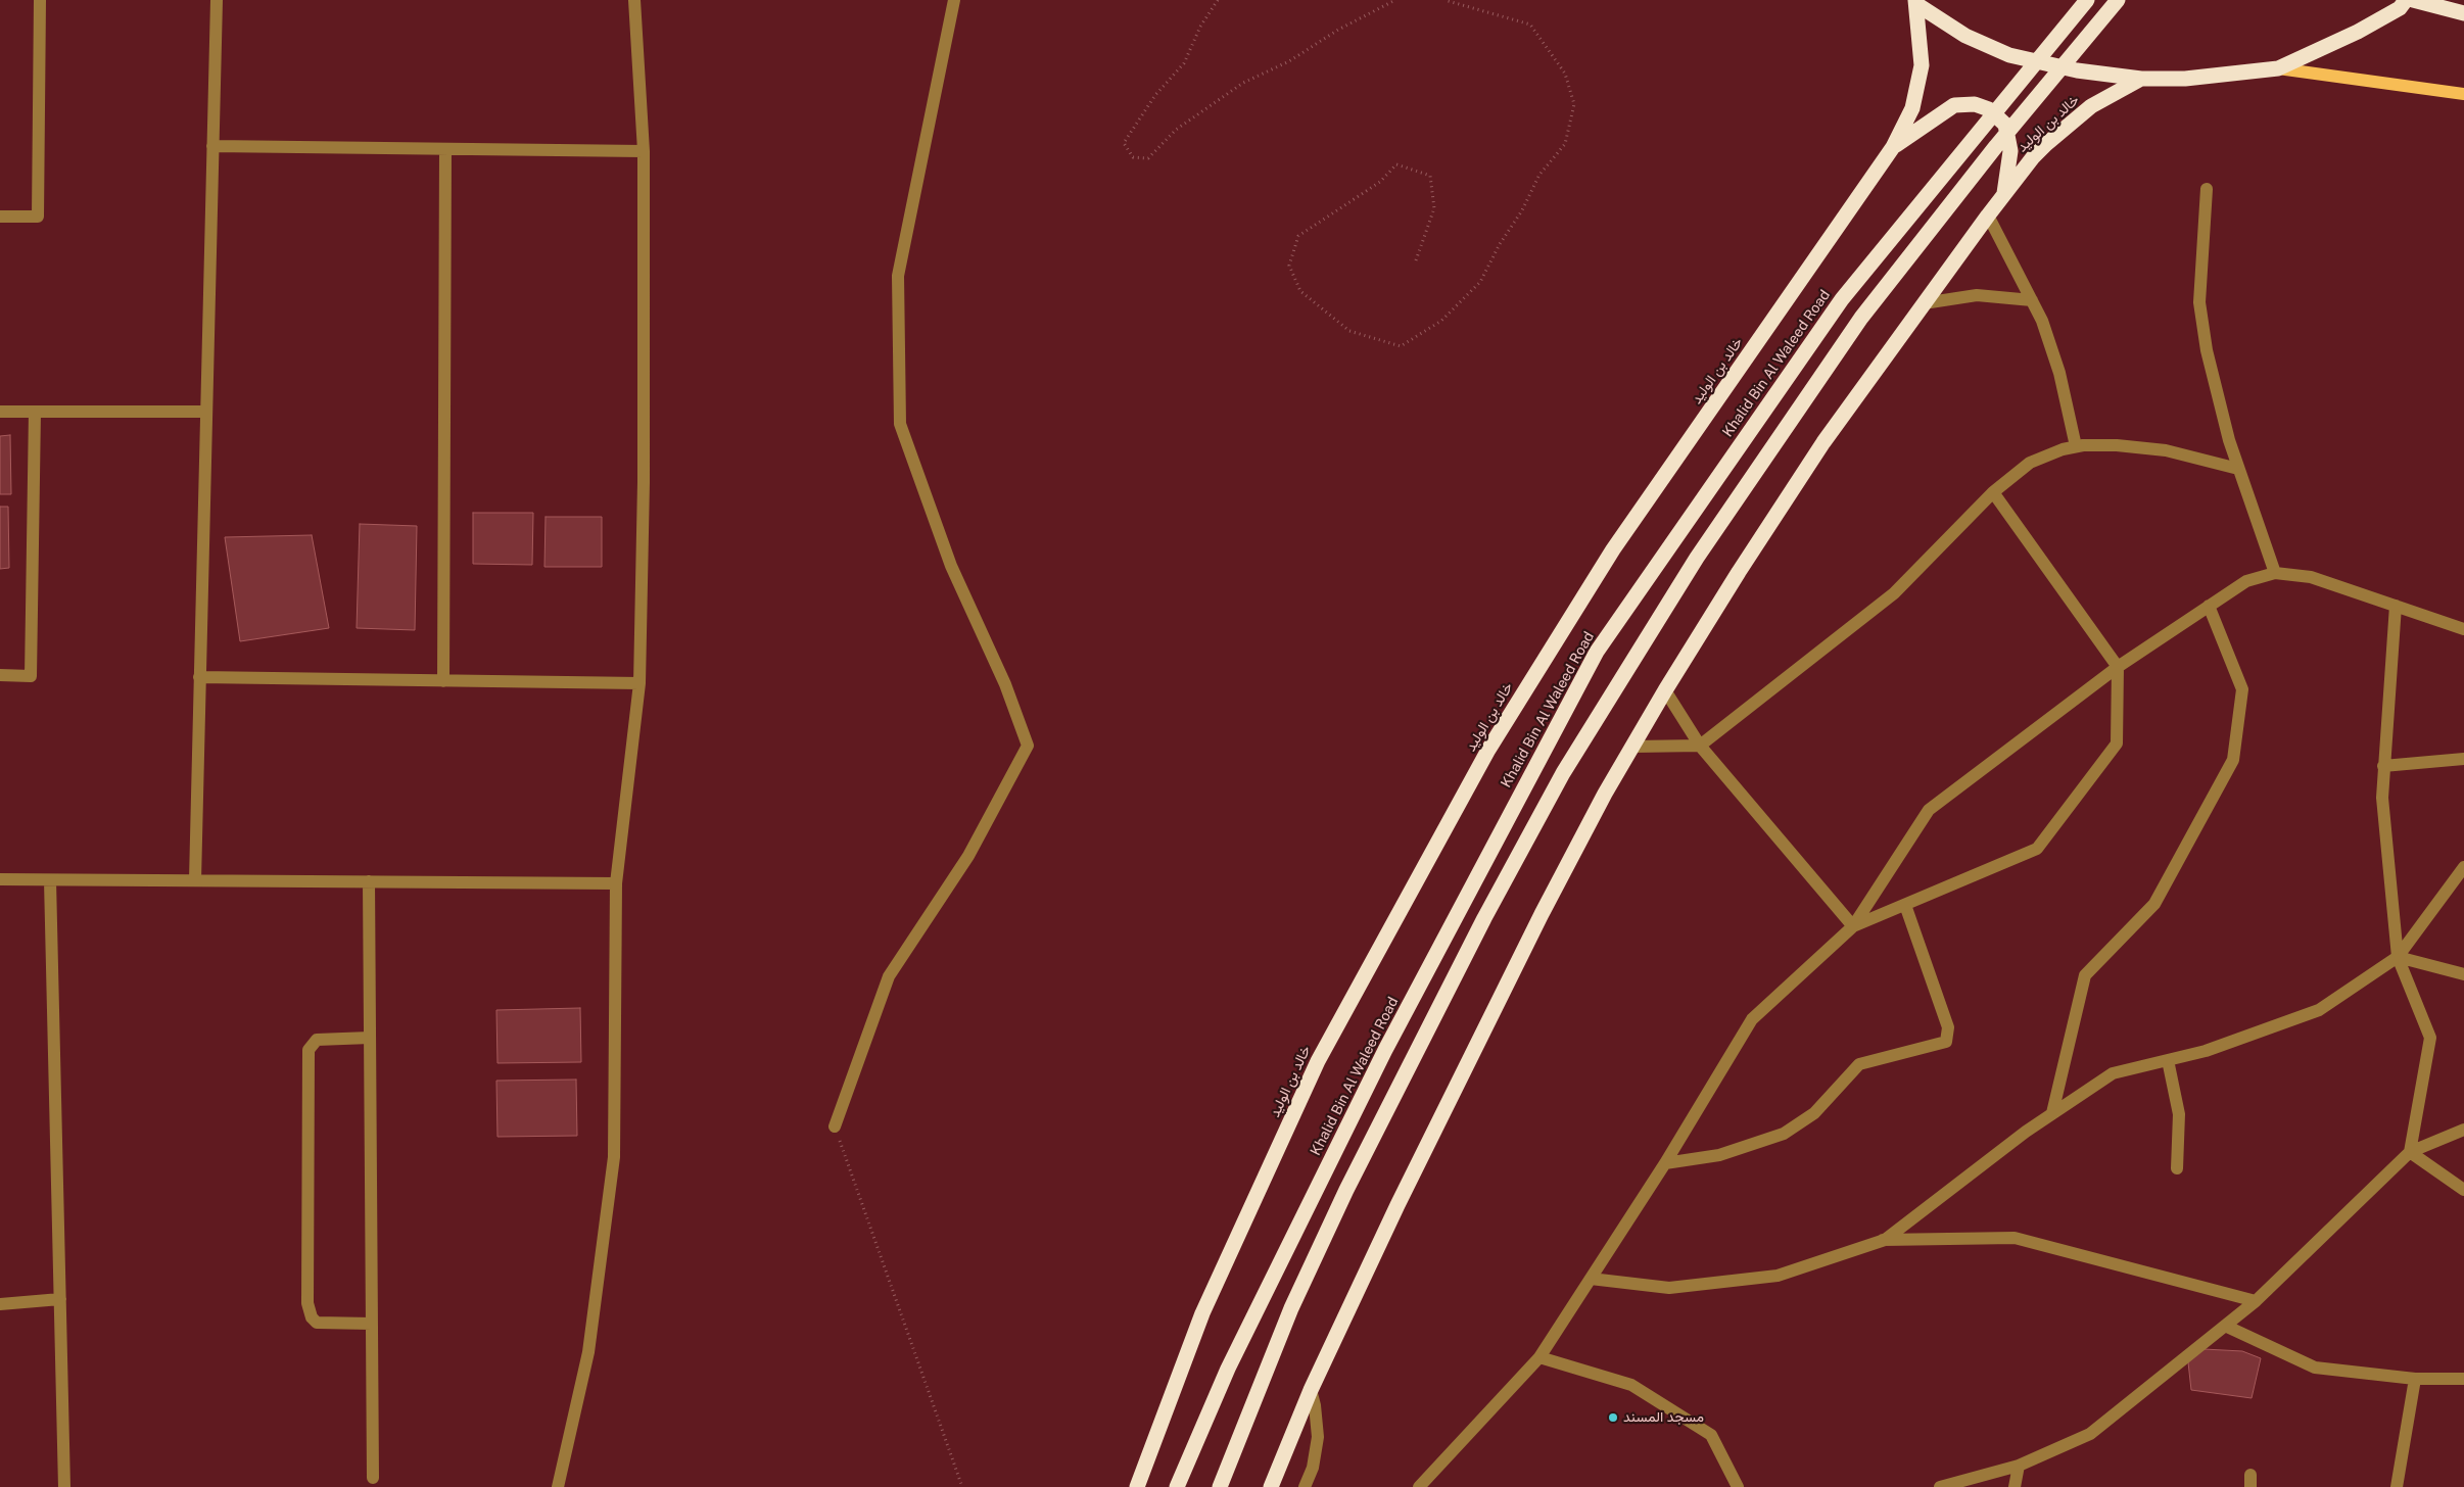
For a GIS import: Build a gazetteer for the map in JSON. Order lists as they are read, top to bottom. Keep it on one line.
{"streets":{"highway":["خالد بن الوليد","Khalid Bin Al Waleed Road"]},"places":["مسجد المسند"]}
